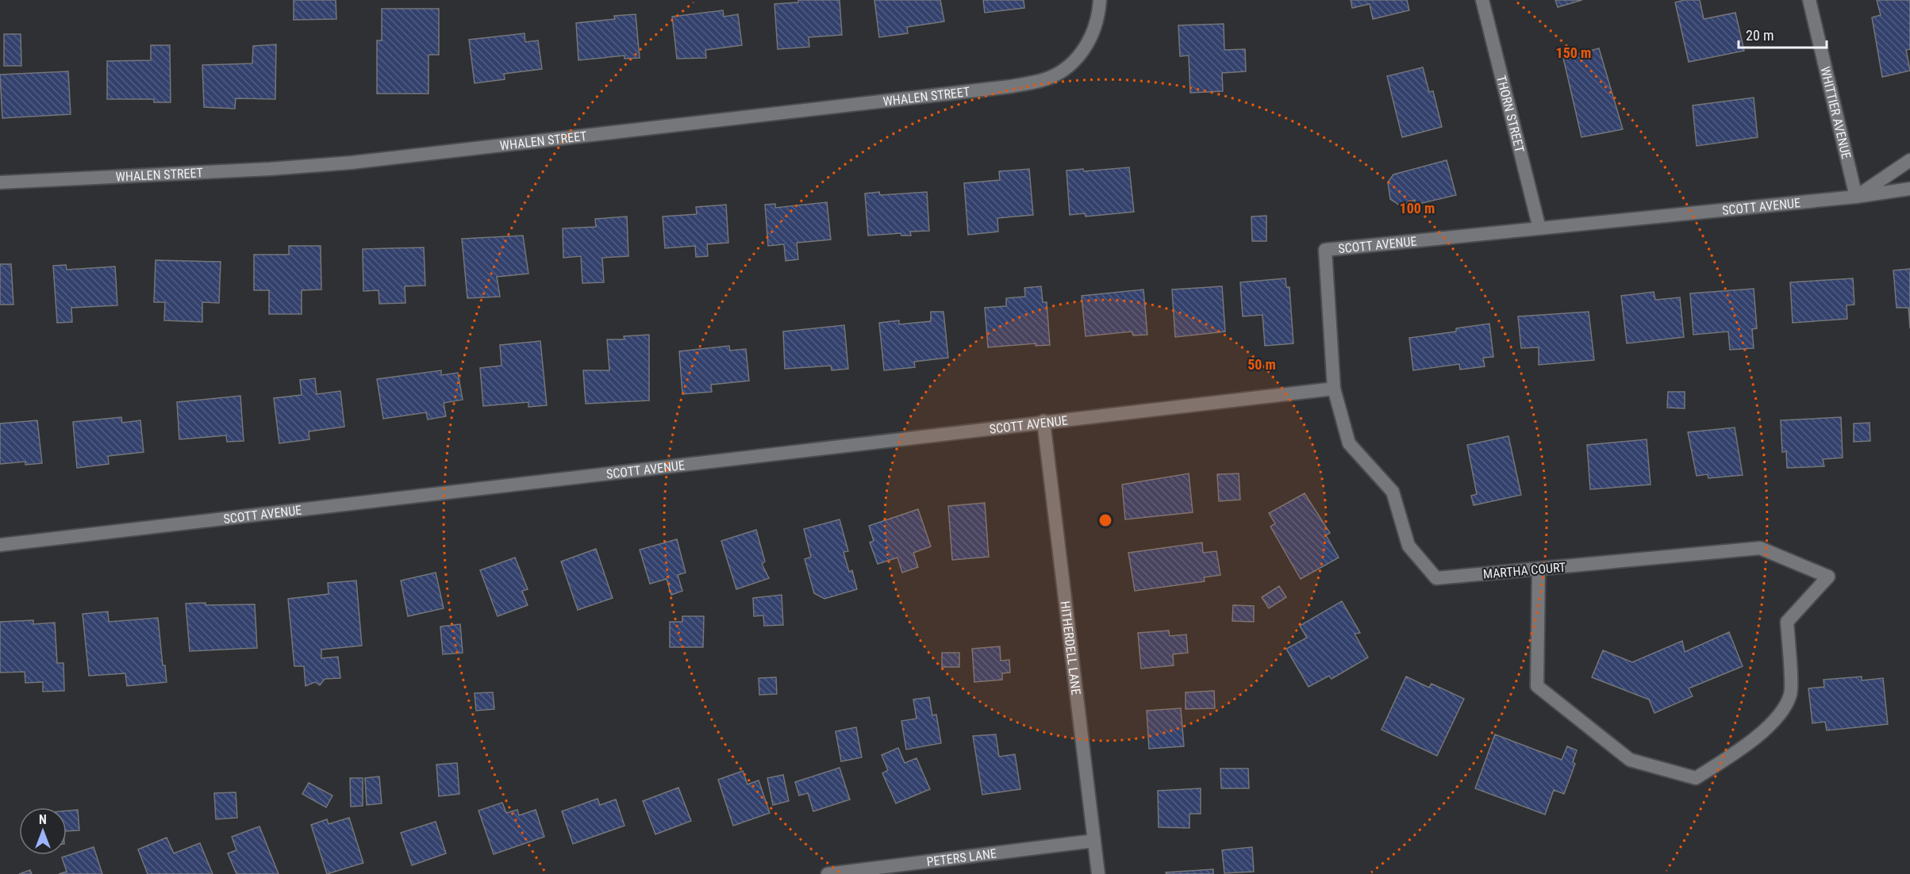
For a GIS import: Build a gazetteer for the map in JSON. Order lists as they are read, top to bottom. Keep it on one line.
{"streets":{"street":["WHALEN STREET","WHITTIER AVENUE","THORN STREET","SCOTT AVENUE","MARTHA COURT","HITHERDELL LANE","PETERS LANE"]},"crossings":[["WHITTIER AVENUE","SCOTT AVENUE"],["THORN STREET","SCOTT AVENUE"],["SCOTT AVENUE","MARTHA COURT"],["SCOTT AVENUE","HITHERDELL LANE"],["HITHERDELL LANE","PETERS LANE"]],"scale_bar":"20 m","north":"top","rings":["150 m","100 m","50 m"]}
